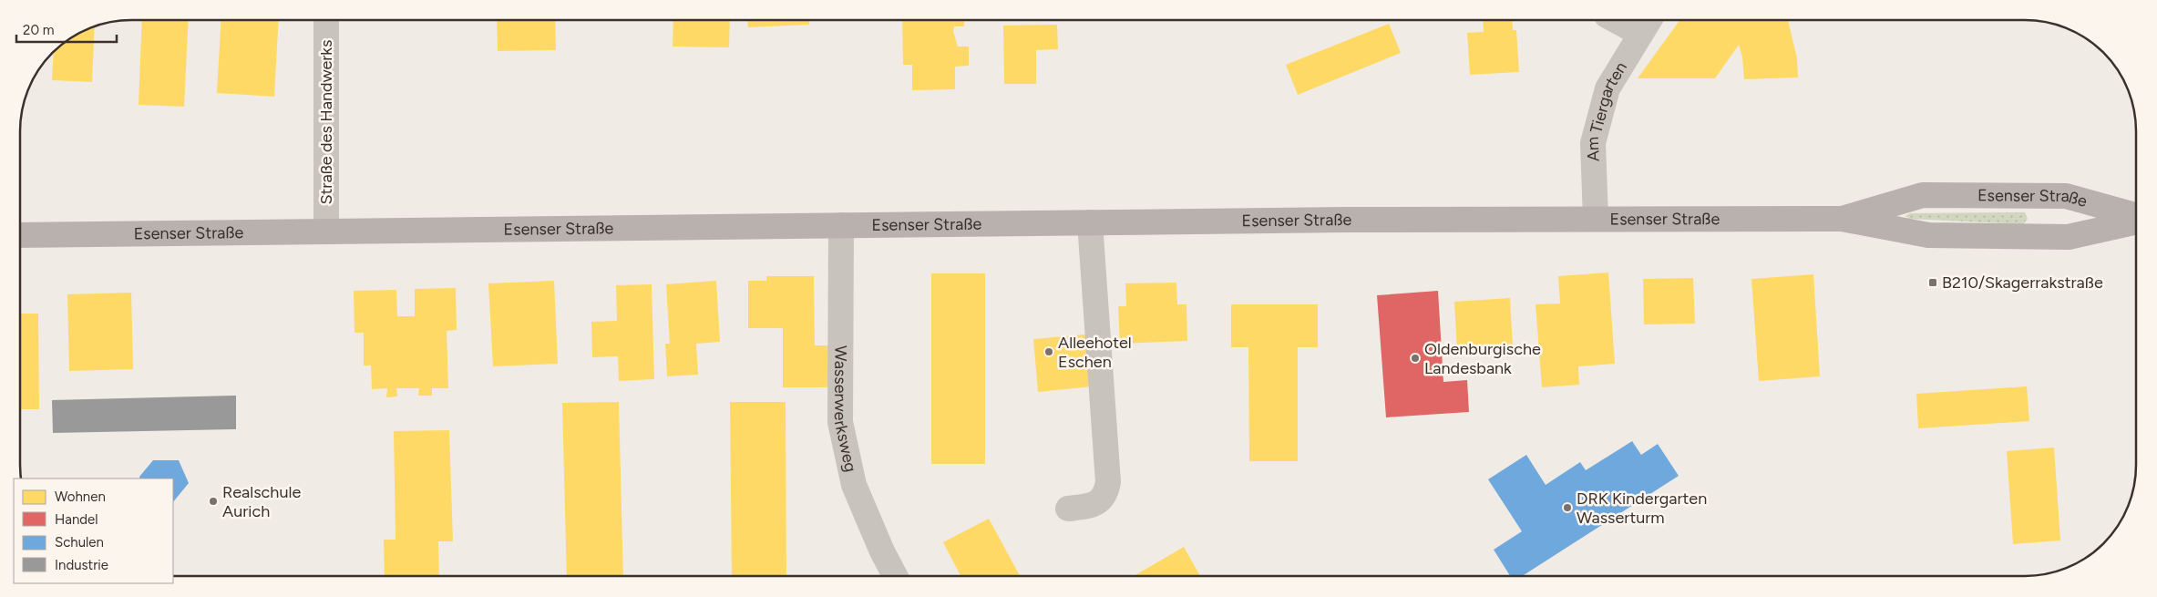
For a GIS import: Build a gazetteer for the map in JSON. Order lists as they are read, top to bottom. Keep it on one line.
{"streets":{"main road":["Esenser Straße"],"street":["Am Tiergarten","Straße des Handwerks","Wasserwerksweg"]},"crossings":[["Am Tiergarten","Esenser Straße"],["Straße des Handwerks","Esenser Straße"],["Esenser Straße","Wasserwerksweg"]],"places":{"transit":["B210/Skagerrakstraße"],"other":["Alleehotel Eschen","Oldenburgische Landesbank","Realschule Aurich","DRK Kindergarten Wasserturm"]},"legend":["Wohnen","Handel","Schulen","Industrie"],"scale_bar":"20 m"}
